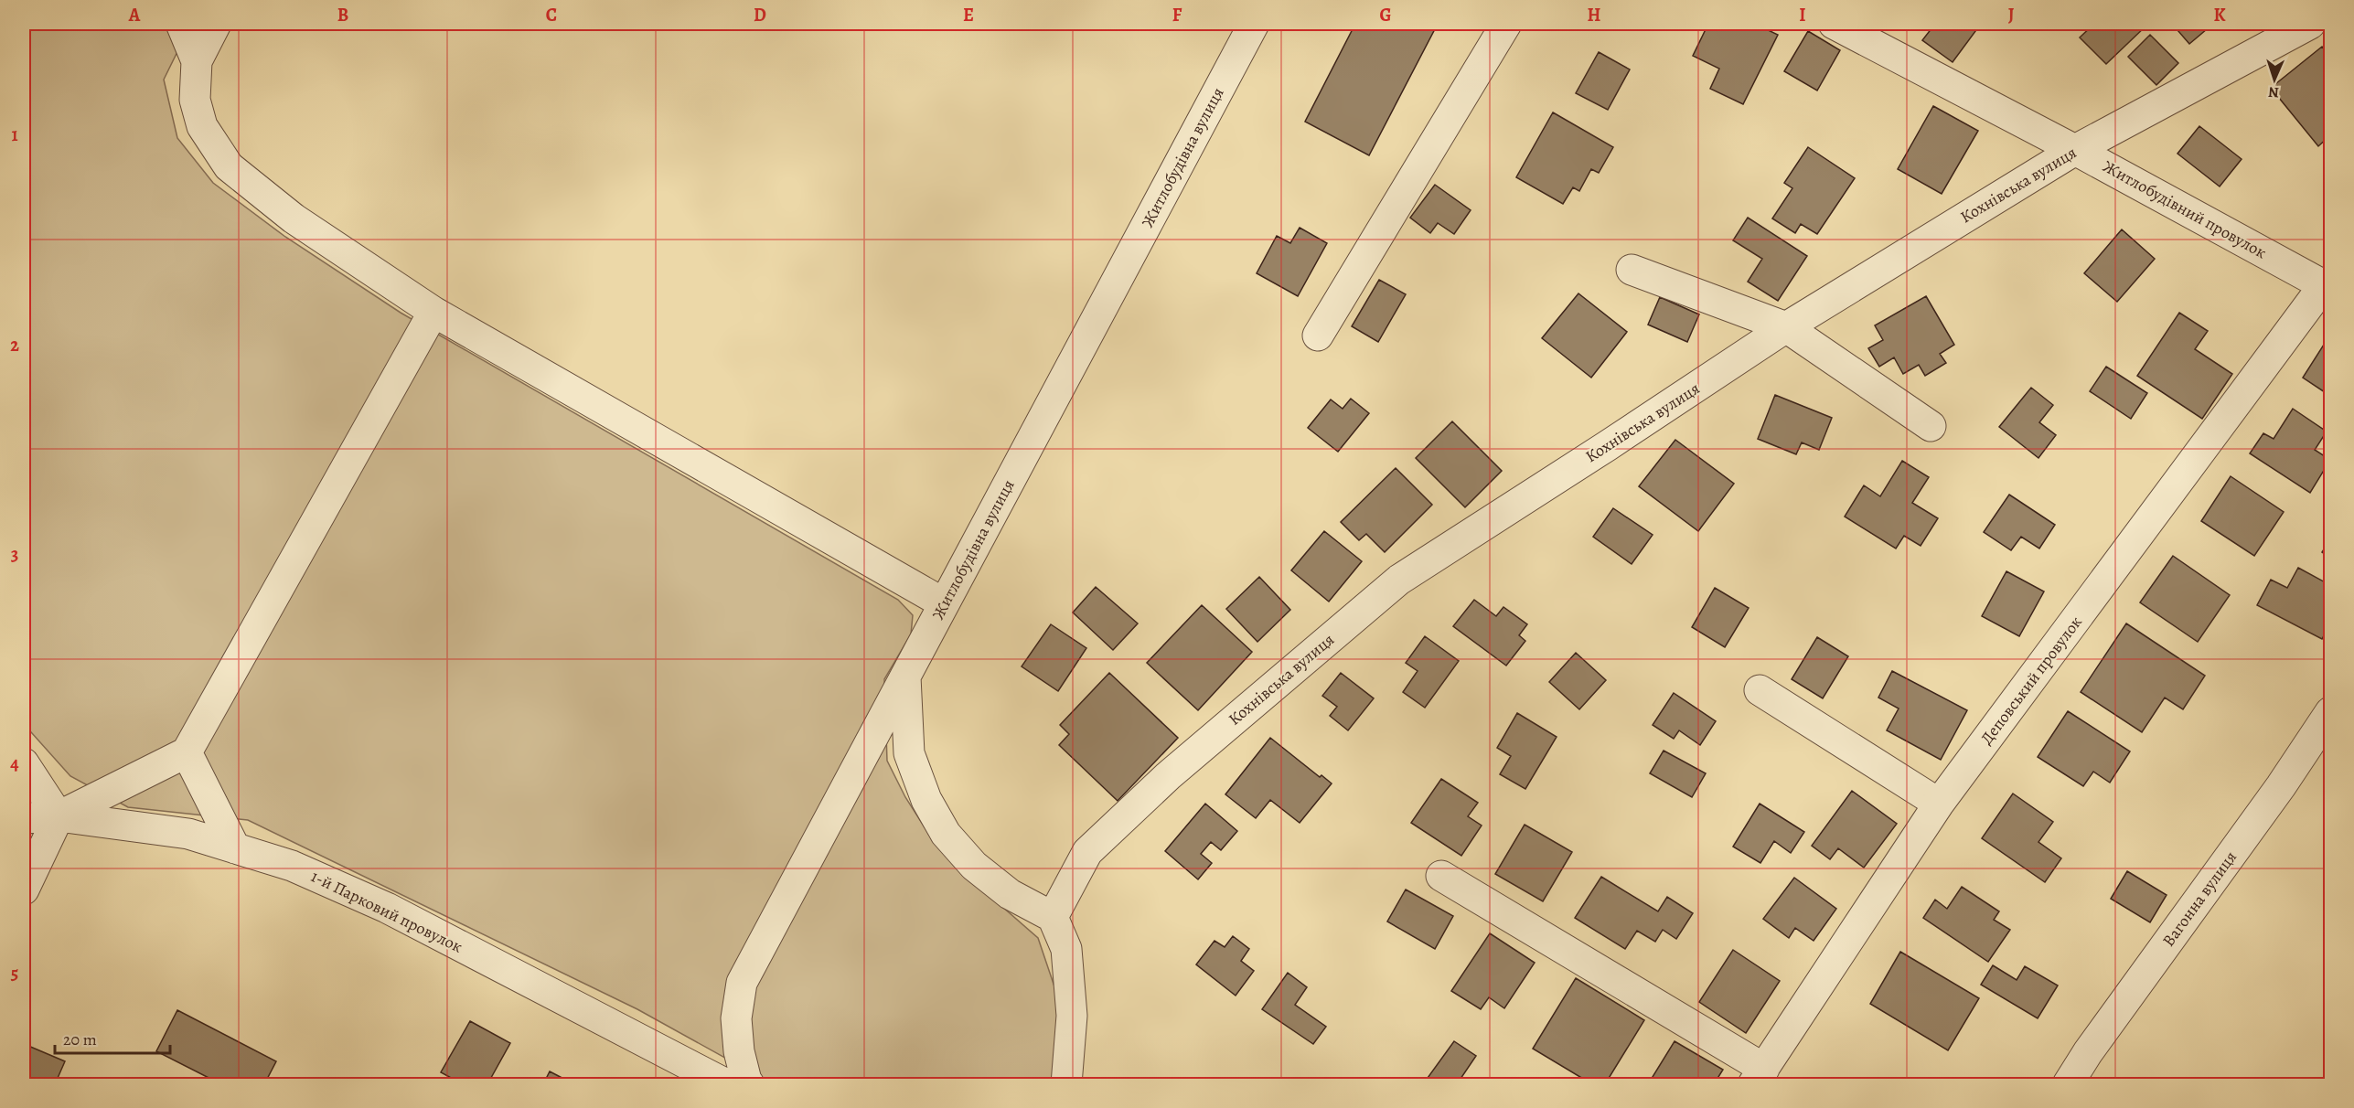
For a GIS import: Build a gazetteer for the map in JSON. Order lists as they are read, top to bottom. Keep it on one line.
{"streets":{"street":["Житлобудівна вулиця","Кохнівська вулиця","Житлобудівний провулок","Деповський провулок","Вагонна вулиця","1-й Парковий провулок"]},"crossings":[["Кохнівська вулиця","Житлобудівний провулок"],["Житлобудівний провулок","Деповський провулок"]],"scale_bar":"20 m","north":"bottom","grid":{"columns":["A","B","C","D","E","F","G","H","I","J","K"],"rows":["1","2","3","4","5"]}}
